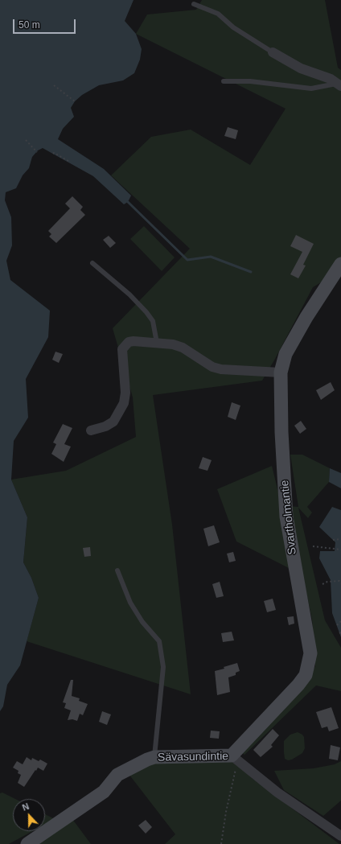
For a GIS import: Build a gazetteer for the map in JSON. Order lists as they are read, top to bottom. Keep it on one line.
{"streets":{"street":["Svartholmantie","Sävasundintie"]},"crossings":[["Svartholmantie","Sävasundintie"]],"scale_bar":"50 m","north":"top"}
